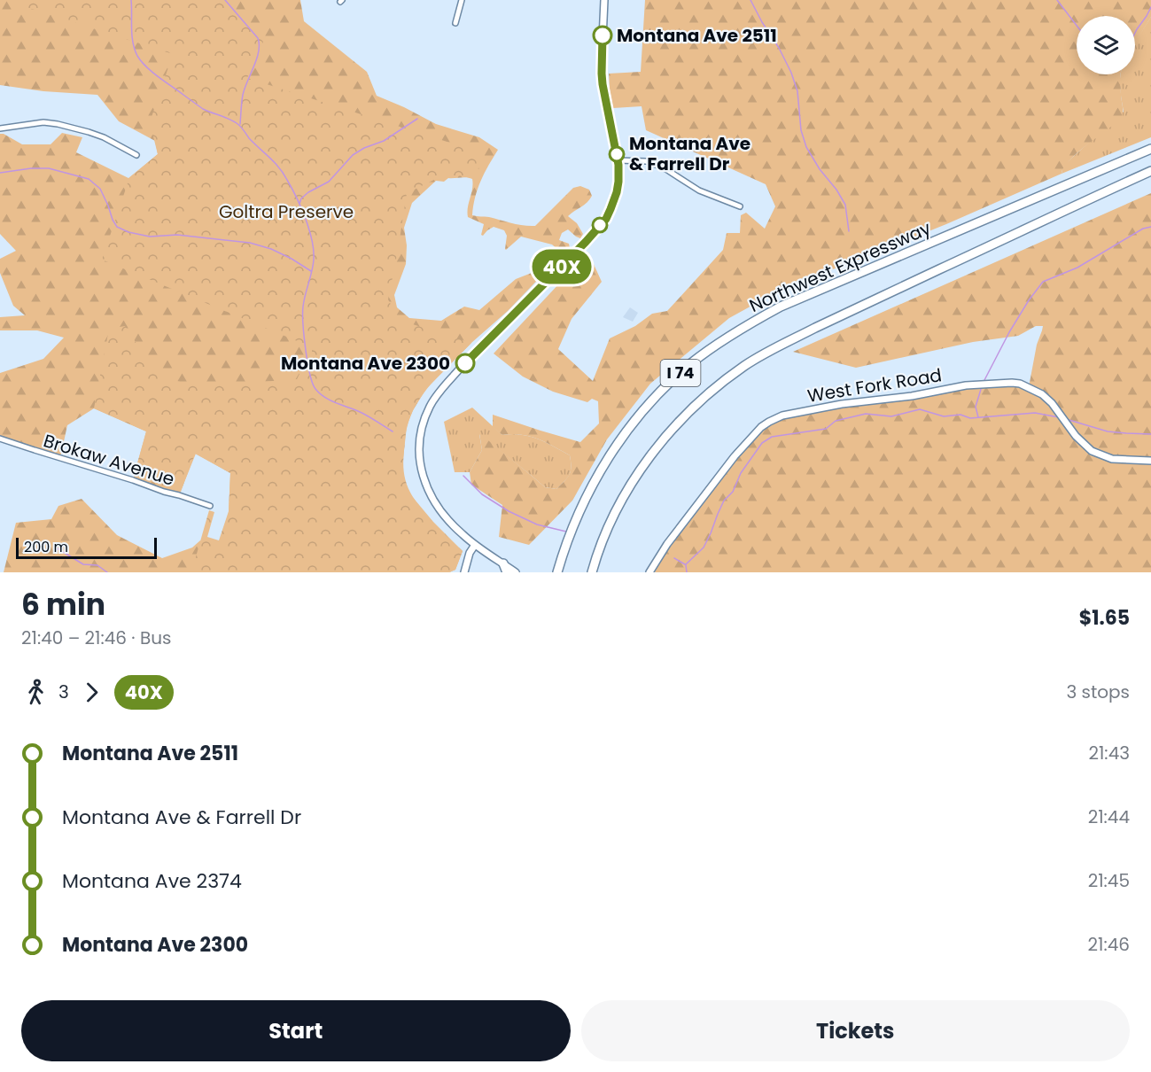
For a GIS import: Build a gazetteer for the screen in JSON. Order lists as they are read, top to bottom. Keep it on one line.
{"streets":{"highway":["Northwest Expressway","I 74"],"street":["West Fork Road","Brokaw Avenue"]},"parks":["Goltra Preserve"],"places":["Montana Ave 2511","Montana Ave & Farrell Dr","Montana Ave 2300"],"lines":["bus line 40X"],"scale_bar":"200 m","page":{"on_map":"40X","scale":"200 m","heading":["6 min","21:40 – 21:46 · Bus","$1.65"],"legs":["3","40X","3 stops"],"list":[{"name":"Montana Ave 2511","value":"21:43"},{"name":"Montana Ave & Farrell Dr","value":"21:44"},{"name":"Montana Ave 2374","value":"21:45"},{"name":"Montana Ave 2300","value":"21:46"}],"buttons":["Start","Tickets"]}}
